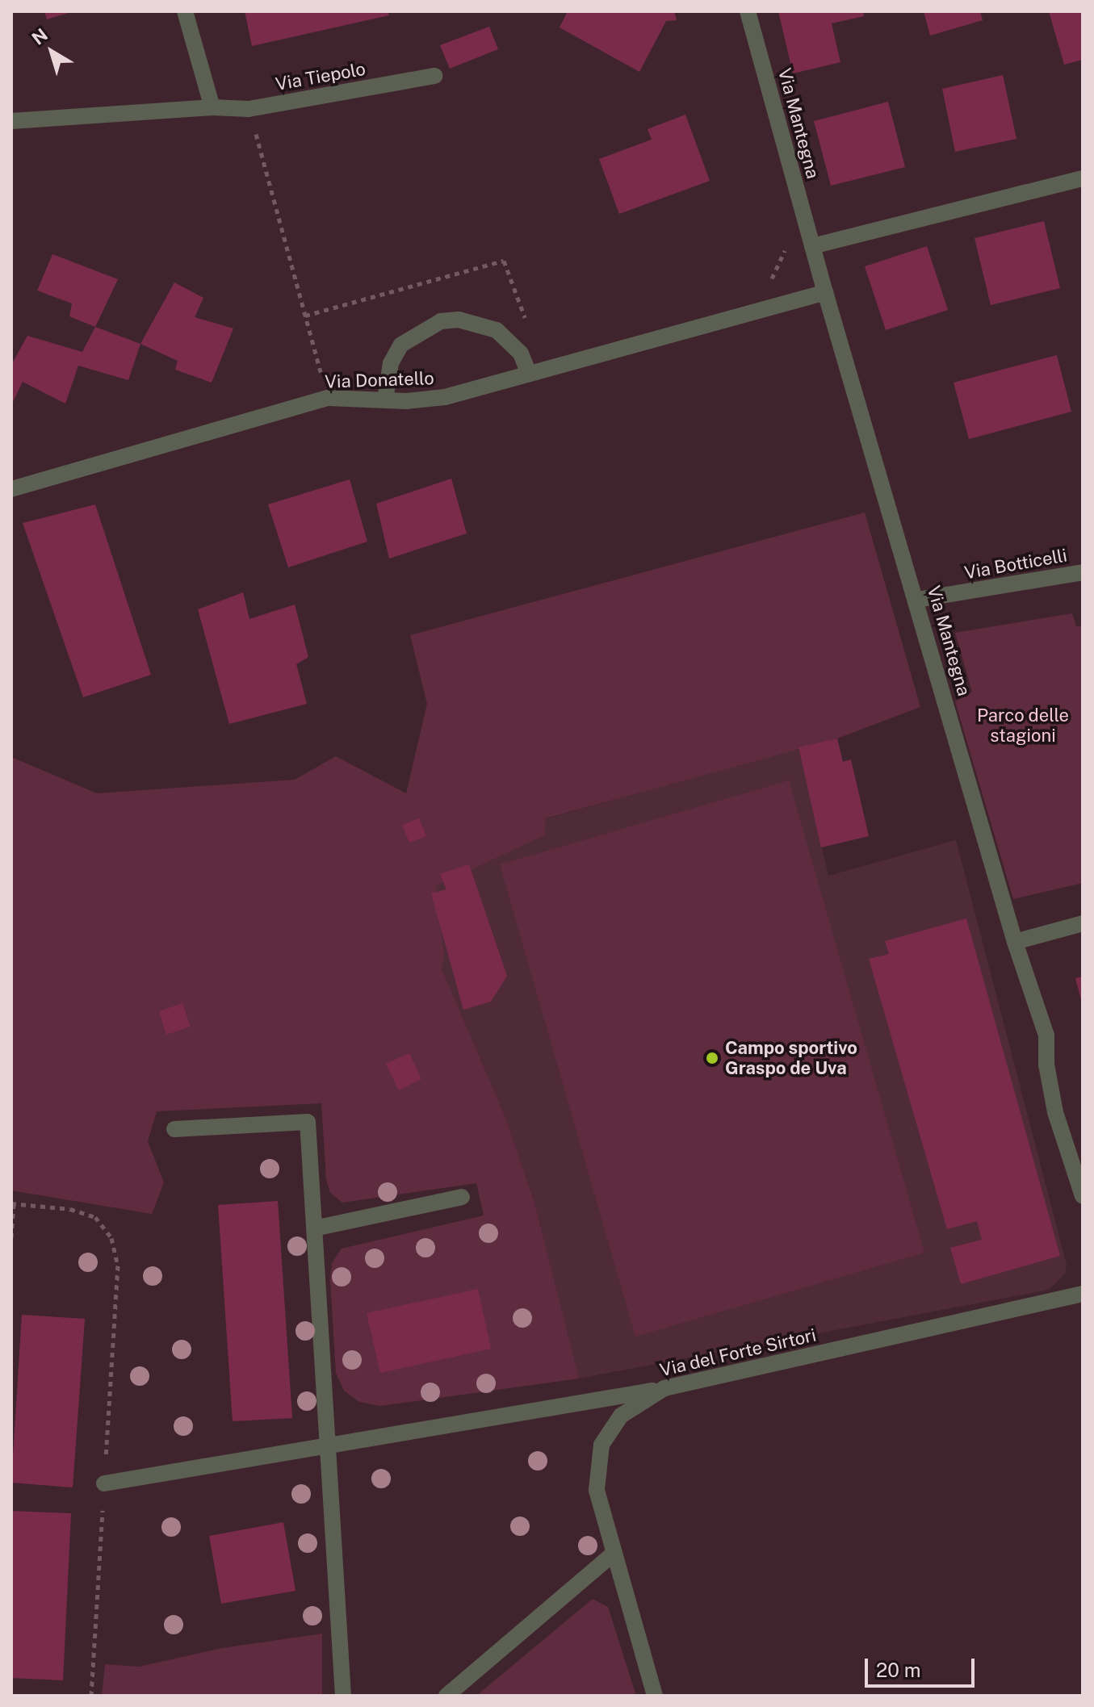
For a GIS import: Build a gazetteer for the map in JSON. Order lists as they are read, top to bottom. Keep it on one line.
{"streets":{"street":["Via Tiepolo","Via Mantegna","Via Donatello","Via Botticelli","Via del Forte Sirtori"]},"crossings":[["Via Mantegna","Via Donatello"],["Via Mantegna","Via Botticelli"]],"parks":["Parco delle stagioni"],"places":["Campo sportivo Graspo de Uva"],"scale_bar":"20 m","north":"top left"}
